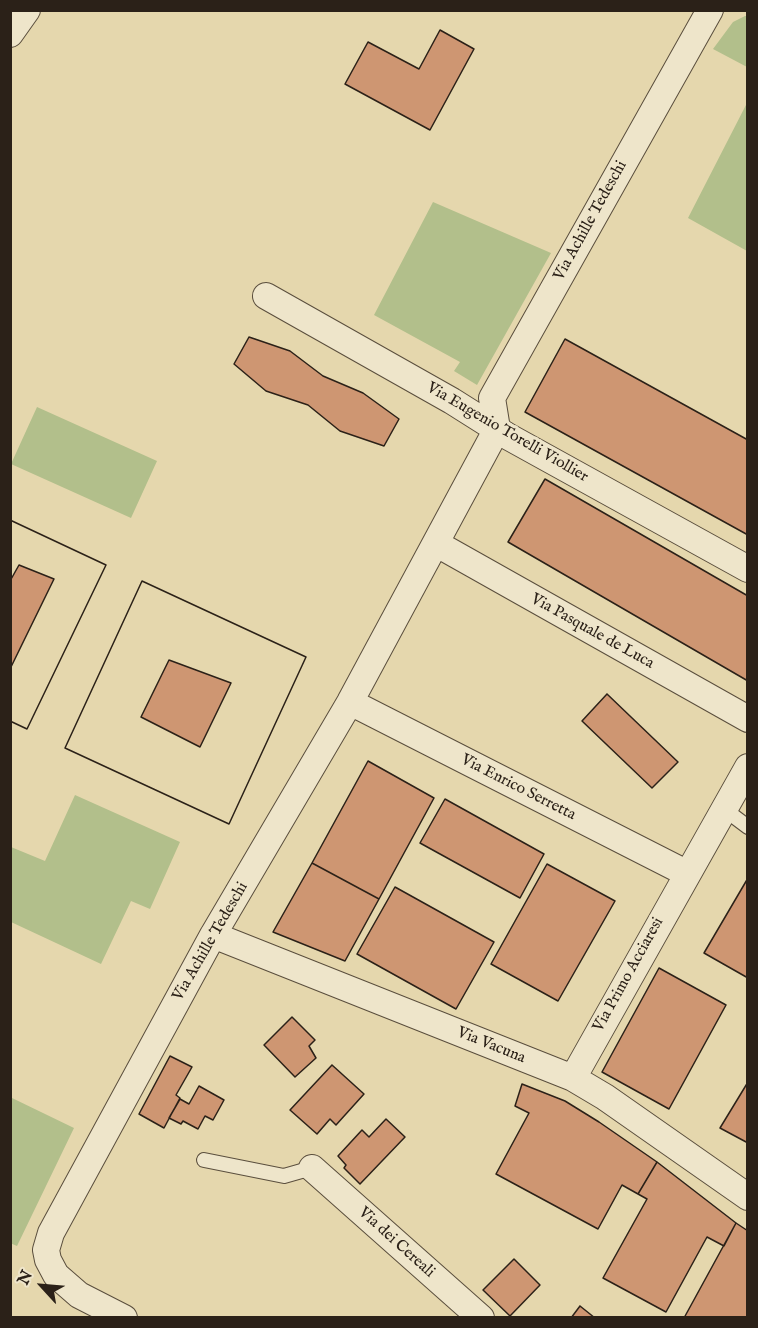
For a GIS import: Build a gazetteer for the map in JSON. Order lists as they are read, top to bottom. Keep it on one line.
{"streets":{"street":["Via Achille Tedeschi","Via Eugenio Torelli Viollier","Via Pasquale de Luca","Via Enrico Serretta","Via Primo Acciaresi","Via Vacuna","Via dei Cereali"]},"crossings":[["Via Achille Tedeschi","Via Eugenio Torelli Viollier"],["Via Achille Tedeschi","Via Pasquale de Luca"],["Via Achille Tedeschi","Via Enrico Serretta"],["Via Achille Tedeschi","Via Vacuna"],["Via Enrico Serretta","Via Primo Acciaresi"],["Via Primo Acciaresi","Via Vacuna"]],"north":"top left"}
